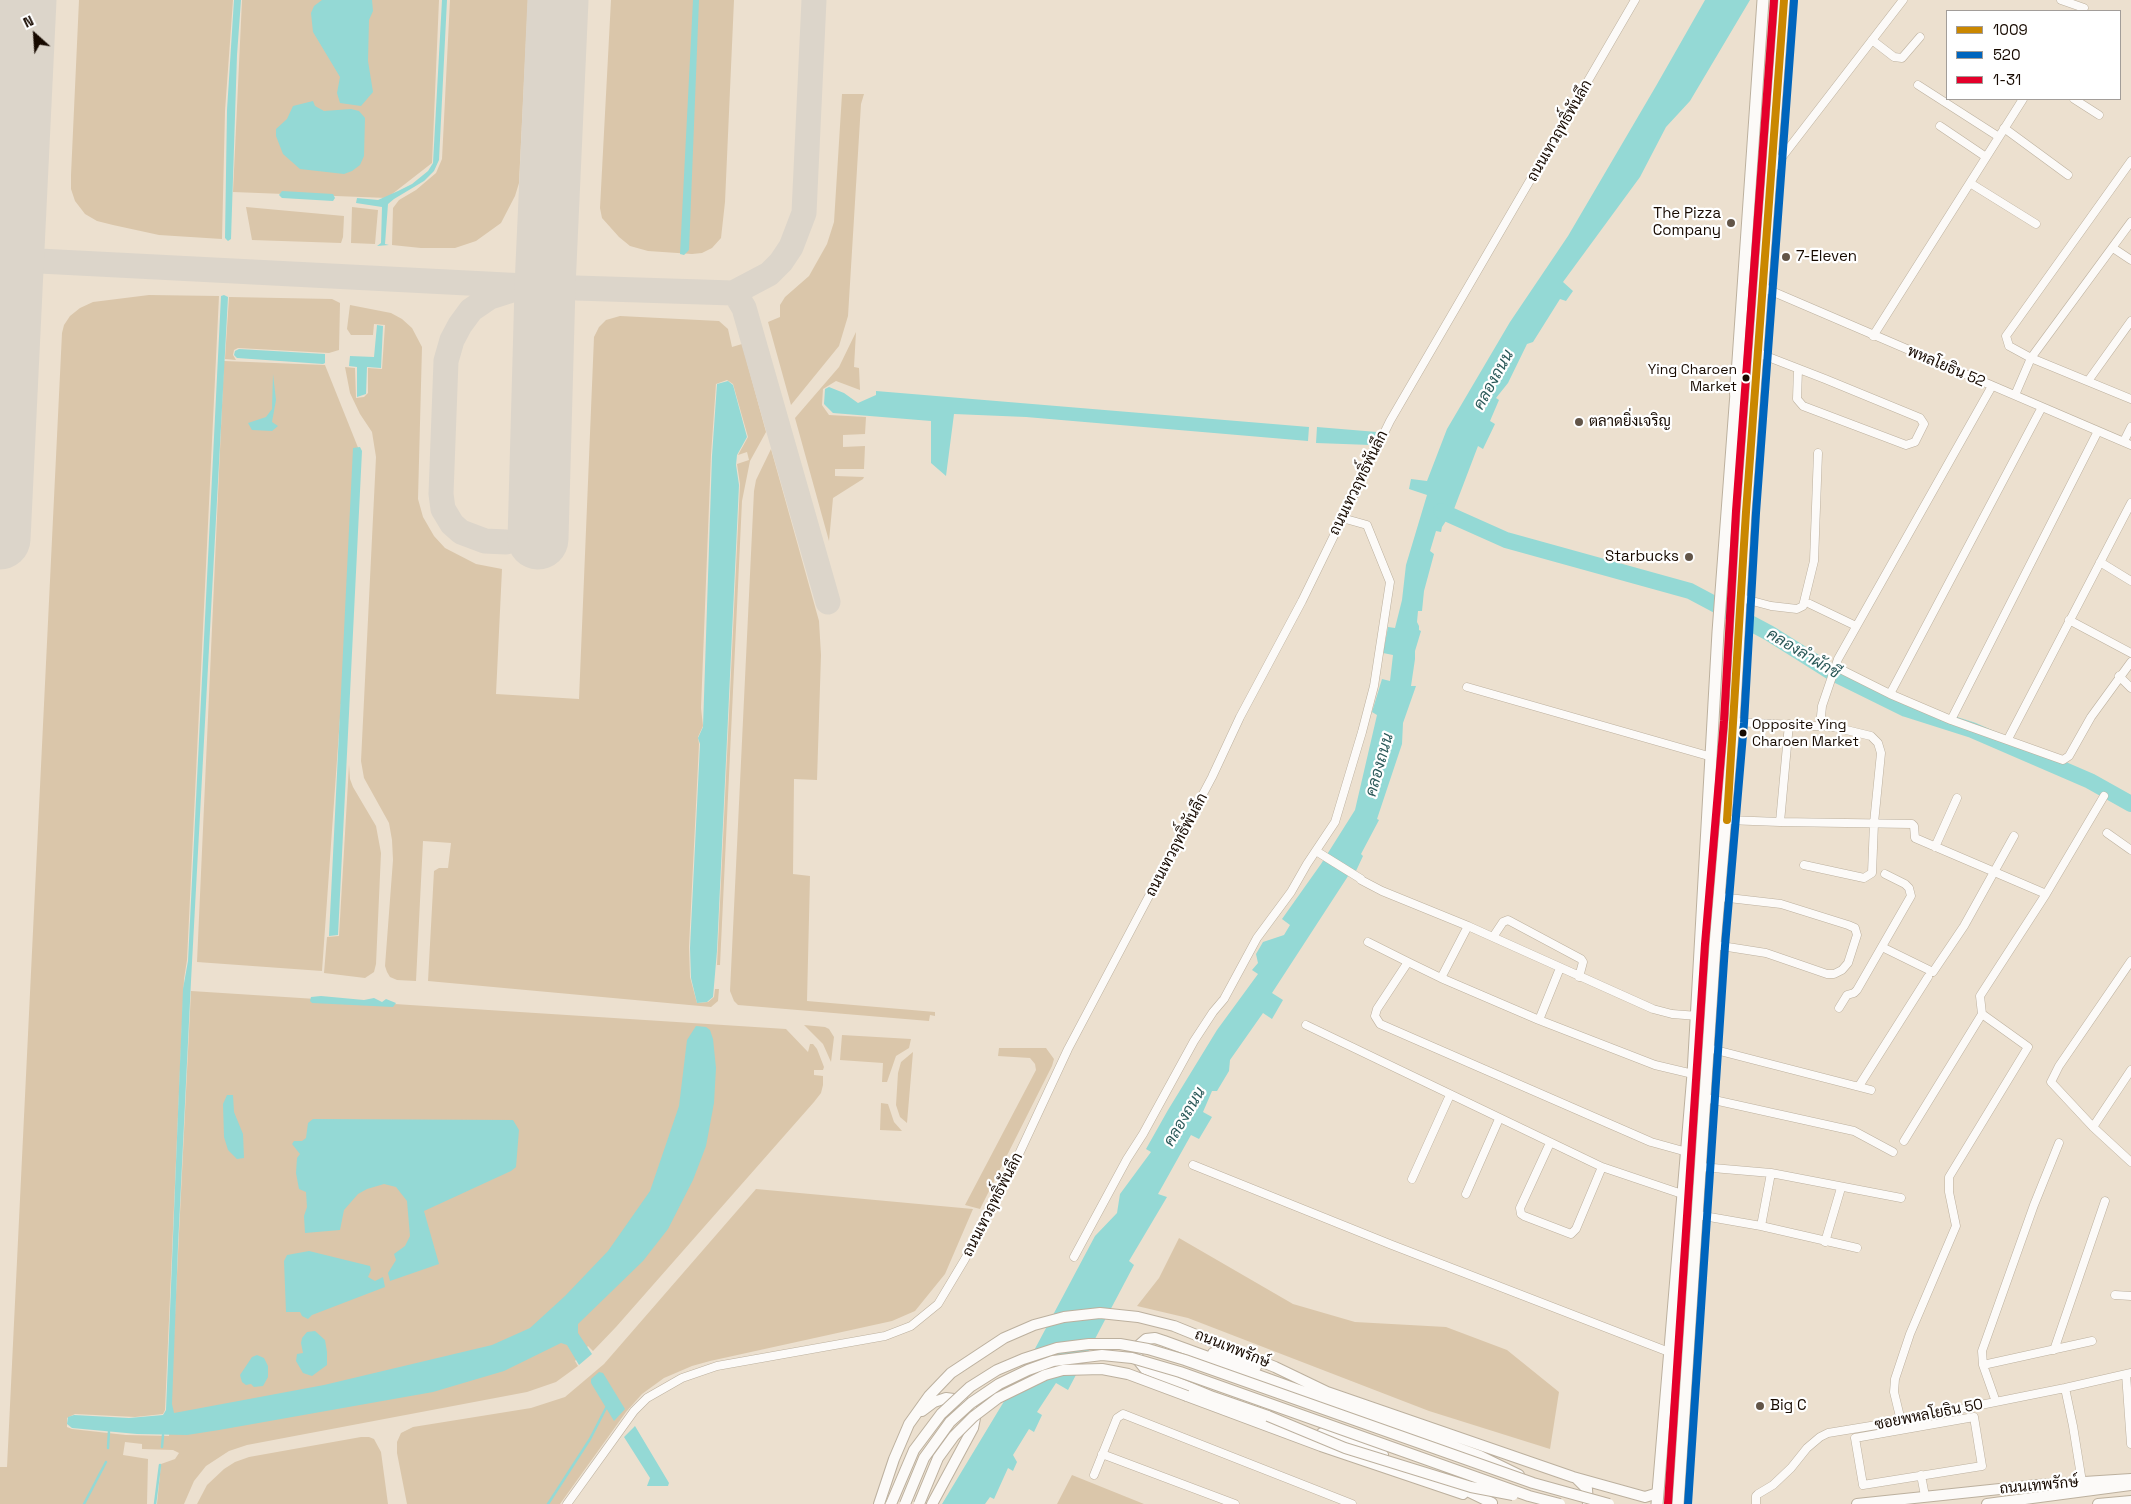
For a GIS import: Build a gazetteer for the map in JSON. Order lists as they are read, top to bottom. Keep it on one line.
{"streets":{"main road":["ถนนเทพรักษ์"],"street":["ถนนเทวฤทธิ์พันลึก","พหลโยธิน 52","ซอยพหลโยธิน 50"]},"water":["คลองถนน","คลองลำผักชี"],"places":["The Pizza Company","7-Eleven","Ying Charoen Market","ตลาดยิ่งเจริญ","Starbucks","Opposite Ying Charoen Market","Big C"],"lines":["transit line 1009","transit line 1-31","transit line 520"],"legend":["1009","520","1-31"],"north":"top left"}
